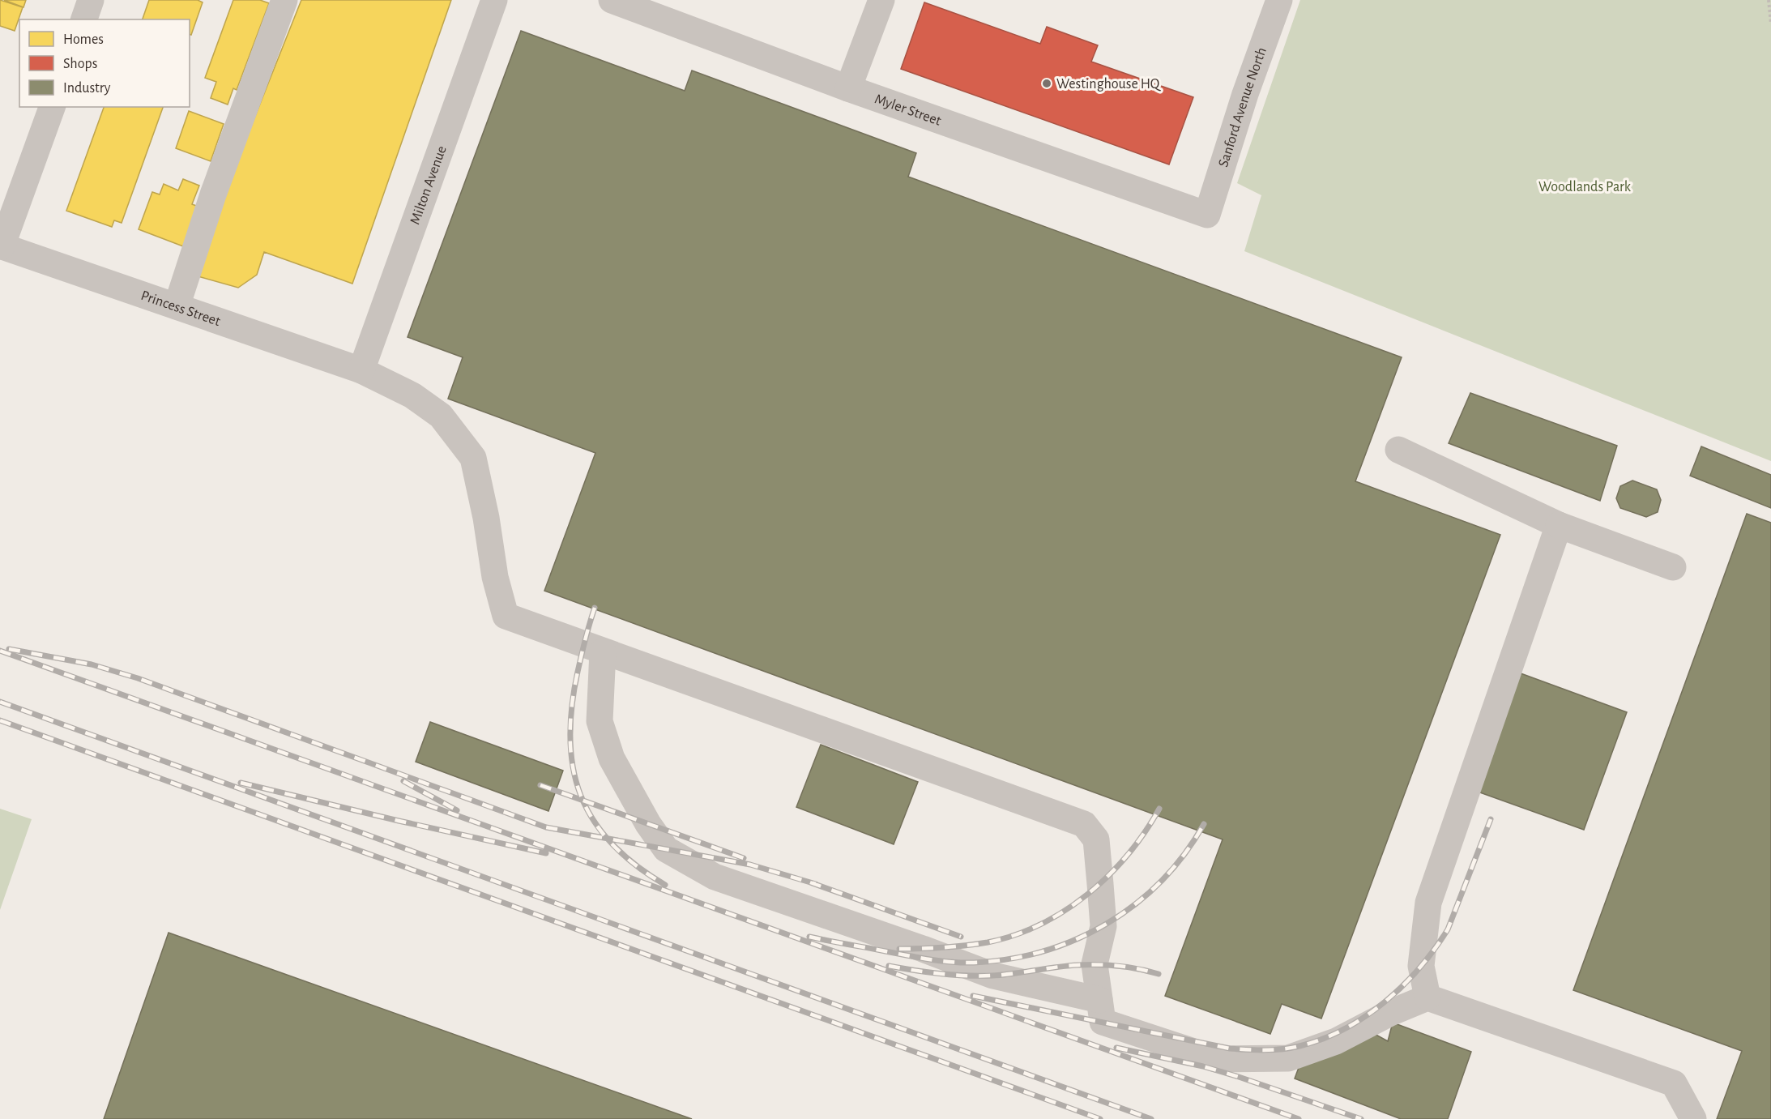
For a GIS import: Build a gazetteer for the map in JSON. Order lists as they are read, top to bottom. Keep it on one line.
{"streets":{"street":["Sanford Avenue North","Myler Street","Milton Avenue","Princess Street"]},"crossings":[["Sanford Avenue North","Myler Street"],["Milton Avenue","Princess Street"]],"parks":["Woodlands Park"],"places":["Westinghouse HQ"],"legend":["Homes","Shops","Industry"]}
